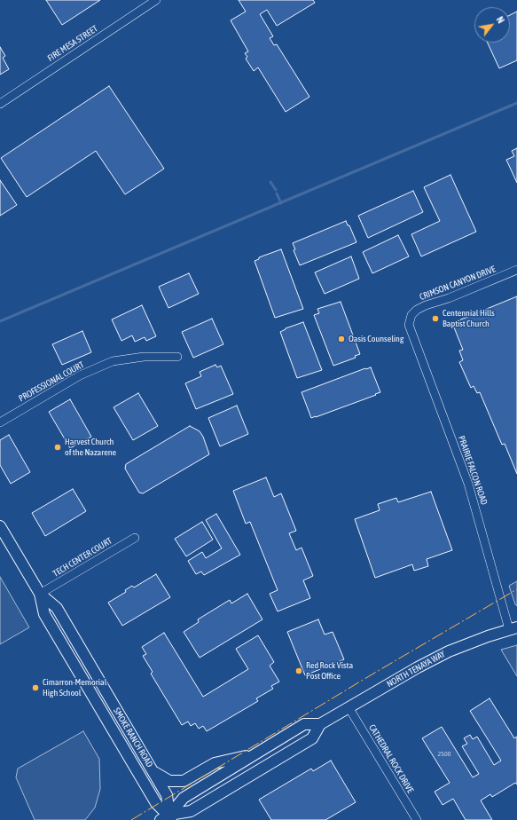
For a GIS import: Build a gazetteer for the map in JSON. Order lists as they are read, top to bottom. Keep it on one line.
{"streets":{"main road":["NORTH TENAYA WAY","SMOKE RANCH ROAD"],"street":["FIRE MESA STREET","CRIMSON CANYON DRIVE","PROFESSIONAL COURT","PRAIRIE FALCON ROAD","TECH CENTER COURT","CATHEDRAL ROCK DRIVE"]},"crossings":[["CRIMSON CANYON DRIVE","PRAIRIE FALCON ROAD"],["PRAIRIE FALCON ROAD","NORTH TENAYA WAY"],["TECH CENTER COURT","SMOKE RANCH ROAD"],["NORTH TENAYA WAY","SMOKE RANCH ROAD"],["NORTH TENAYA WAY","CATHEDRAL ROCK DRIVE"]],"places":["Centennial Hills Baptist Church","Oasis Counseling","Harvest Church of the Nazarene","Red Rock Vista Post Office","Cimarron-Memorial High School"],"house_numbers":["2500"],"north":"top right"}
